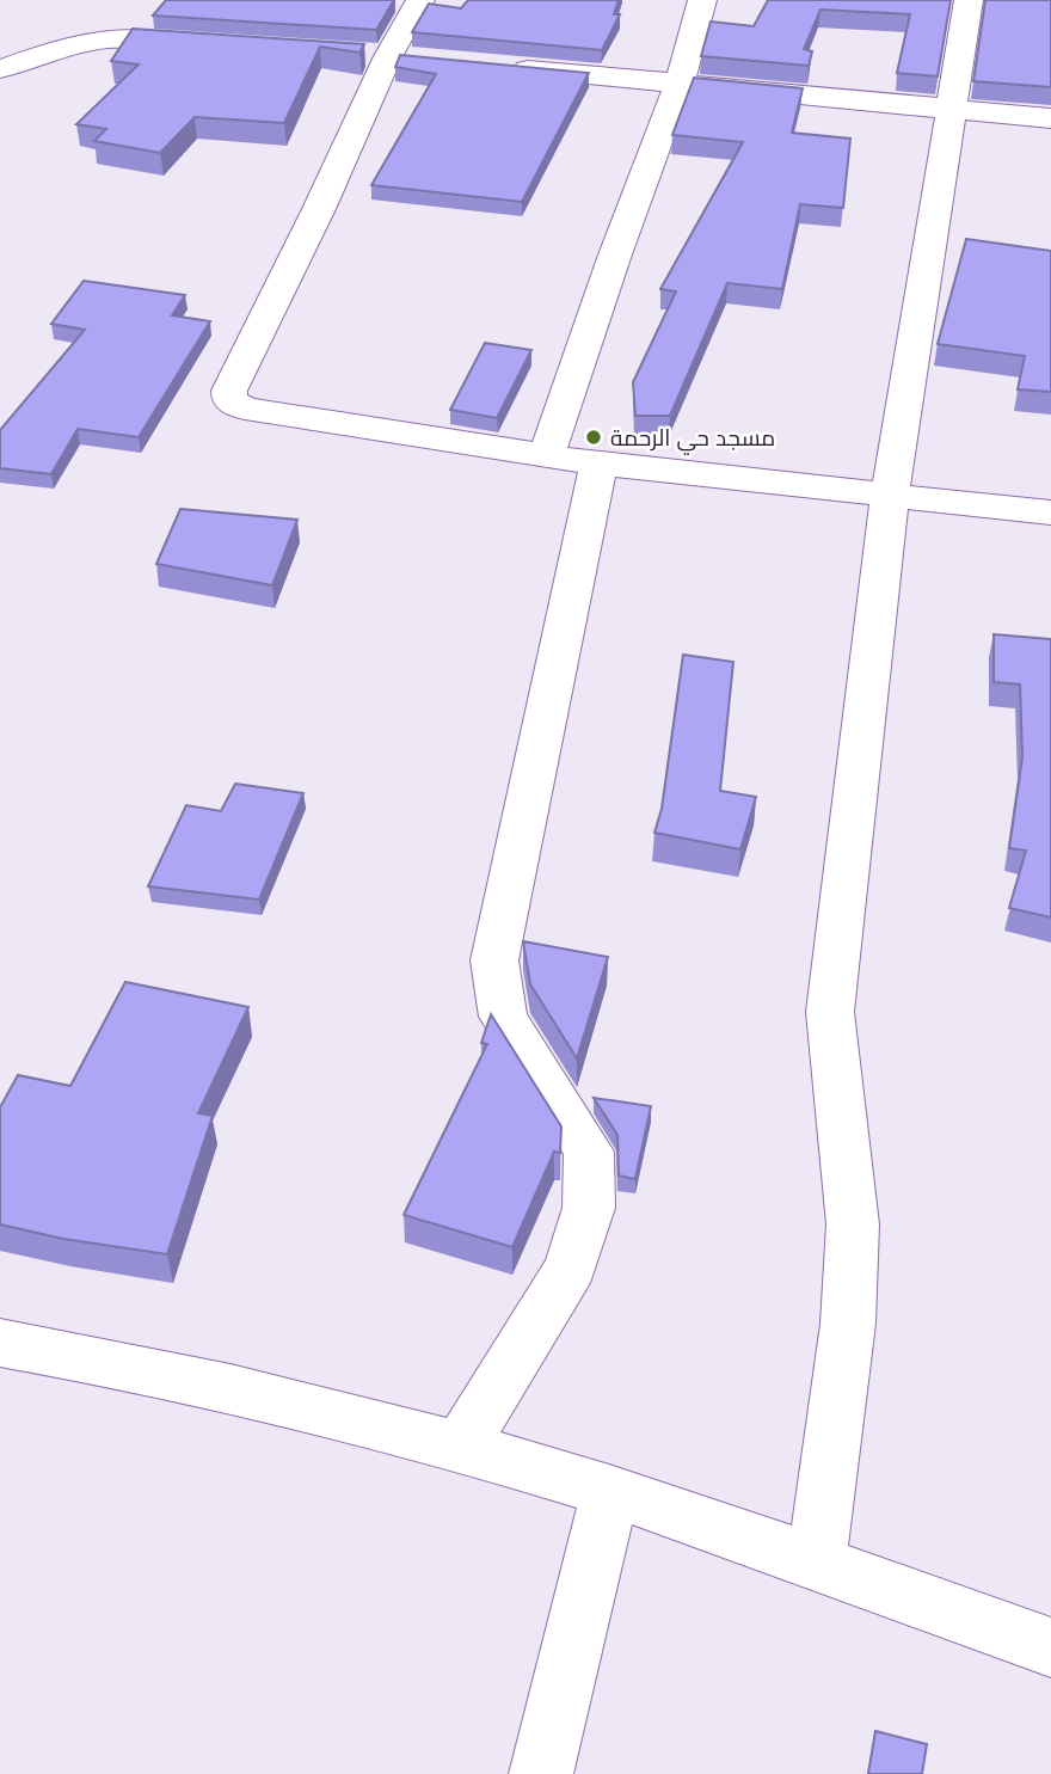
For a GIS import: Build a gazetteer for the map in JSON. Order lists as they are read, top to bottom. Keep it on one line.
{"places":["مسجد حي الرحمة"]}
